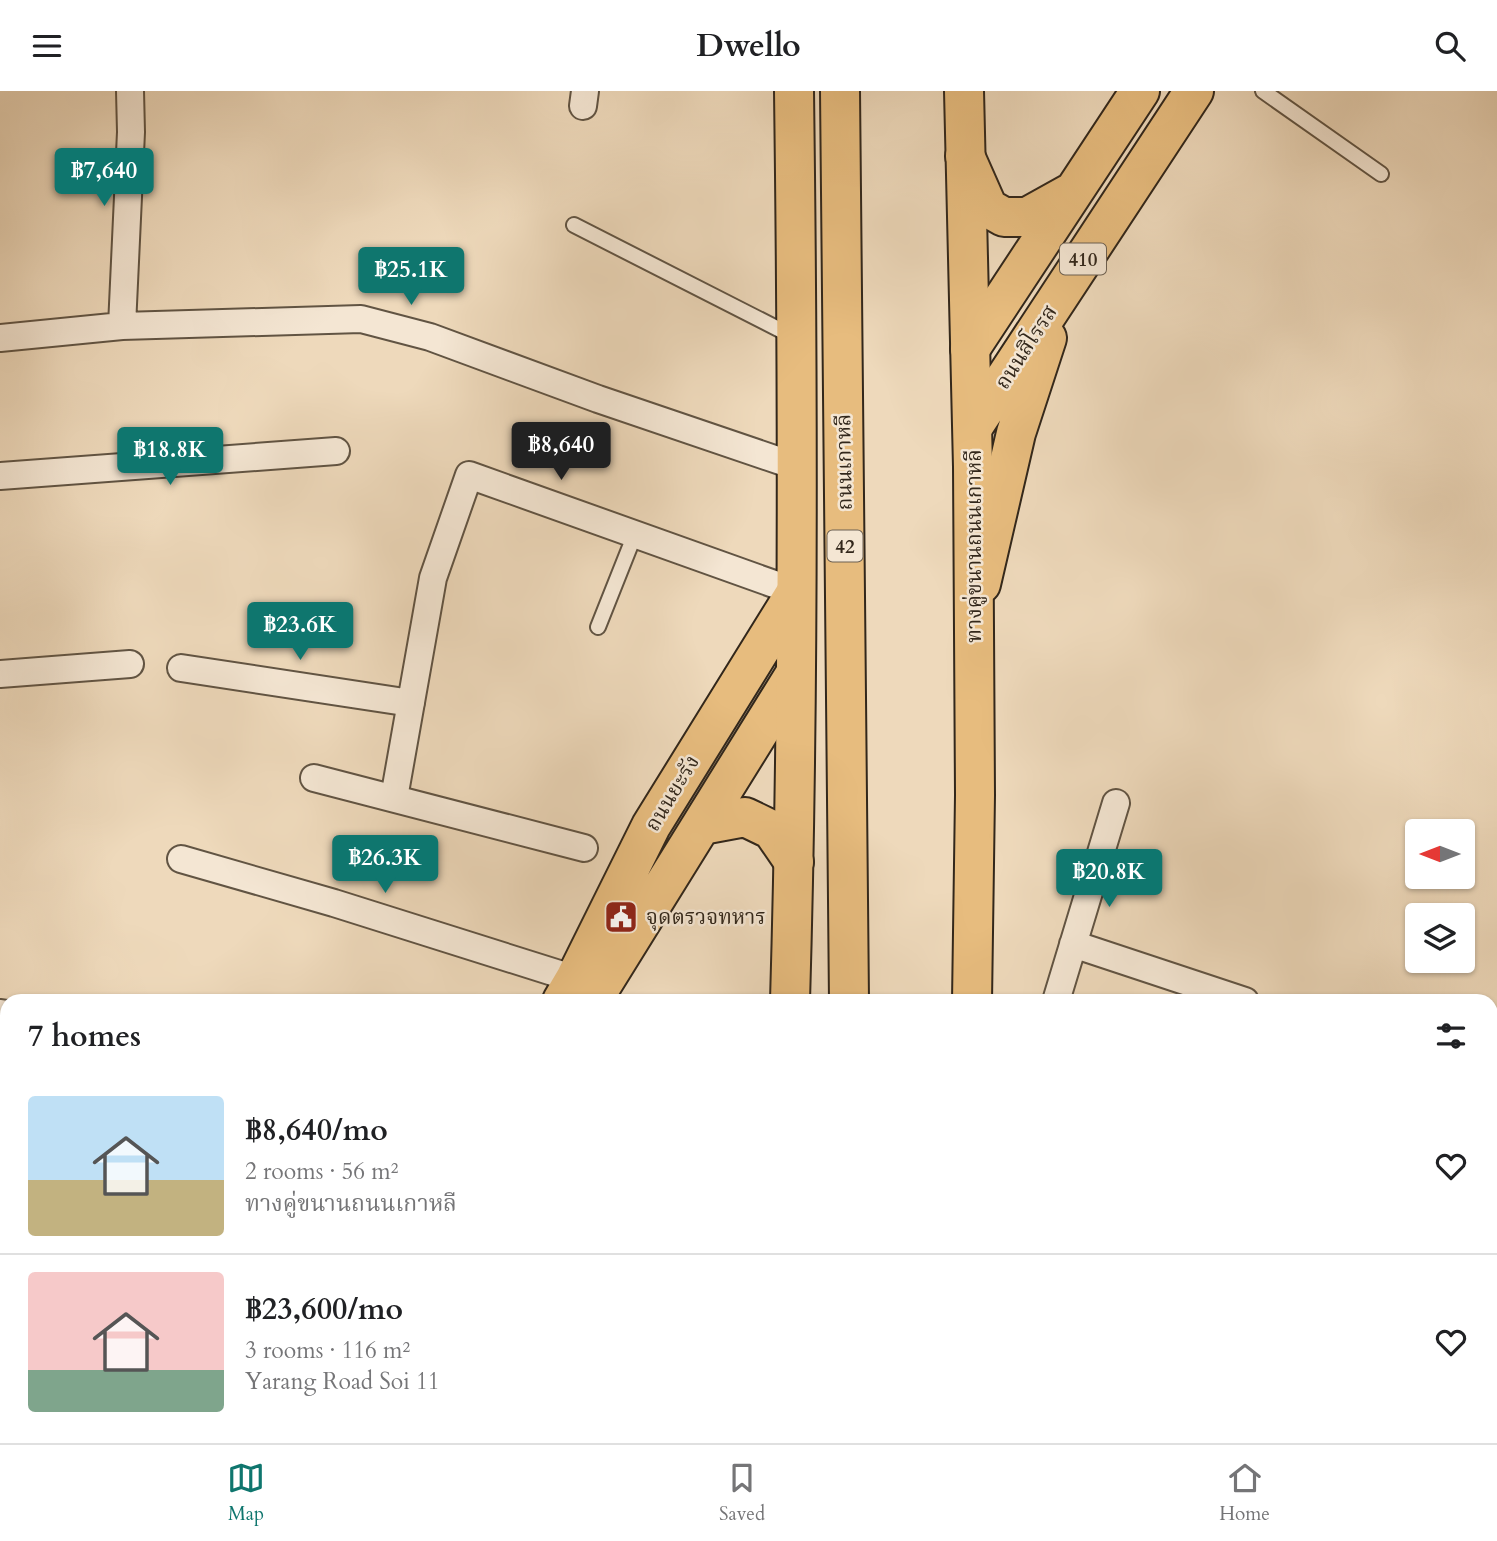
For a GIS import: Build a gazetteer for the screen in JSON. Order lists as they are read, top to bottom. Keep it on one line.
{"streets":{"main road":["410","ถนนสิโรรส","ถนนเกาหลี","42","ทางคู่ขนานถนนเกาหลี","ถนนยะรัง"]},"crossings":[["410","ทางคู่ขนานถนนเกาหลี"],["ถนนสิโรรส","ทางคู่ขนานถนนเกาหลี"]],"places":{"public building":["จุดตรวจทหาร"]},"north":"left","page":{"header":"Dwello","price":["฿7,640","฿25.1K","฿8,640","฿18.8K","฿23.6K","฿26.3K","฿20.8K"],"heading":"7 homes","list":[{"name":"฿8,640/mo","note":"2 rooms · 56 m² · ทางคู่ขนานถนนเกาหลี"},{"name":"฿23,600/mo","note":"3 rooms · 116 m² · Yarang Road Soi 11"}],"tabs":["Map","Saved","Home"]}}
